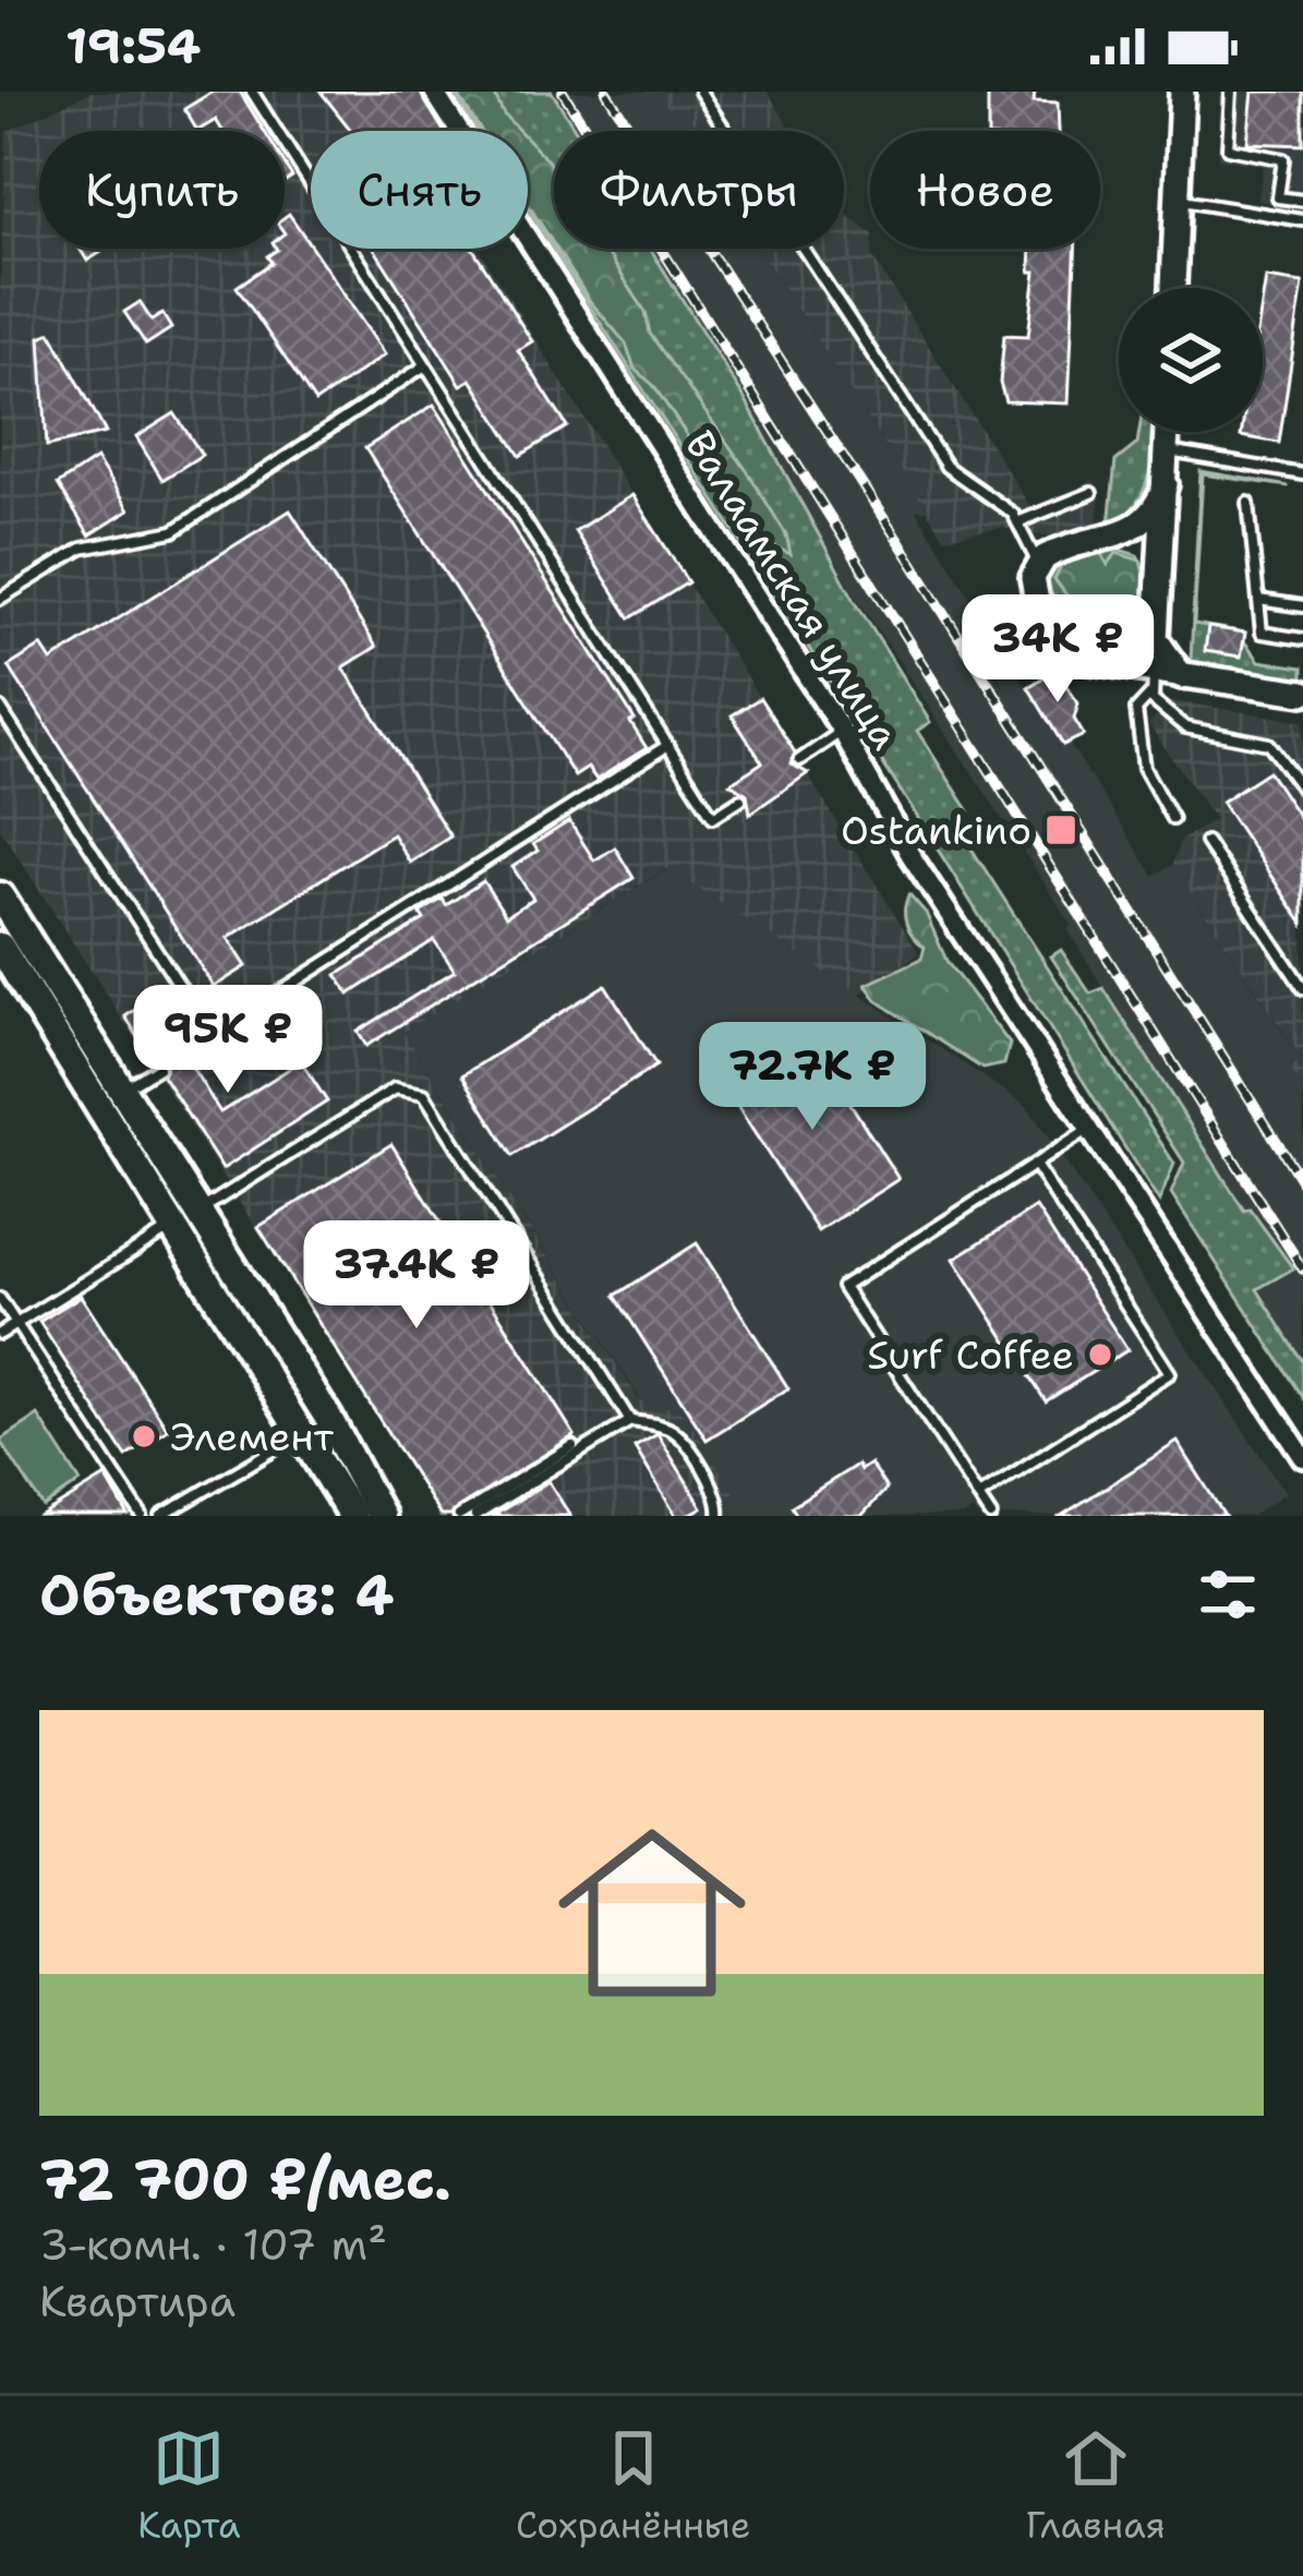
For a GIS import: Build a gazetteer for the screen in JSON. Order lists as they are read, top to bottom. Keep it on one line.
{"streets":{"street":["Валаамская улица"]},"places":{"transit":["Ostankino"],"other":["Surf Coffee","Элемент"]},"page":{"status":"19:54","chip":["Купить","Снять","Фильтры","Новое"],"price":["34K ₽","95K ₽","72.7K ₽","37.4K ₽"],"heading":"Объектов: 4","list":[{"name":"72 700 ₽/мес.","note":"3-комн. · 107 m² · Квартира"}],"tabs":["Карта","Сохранённые","Главная"]}}
